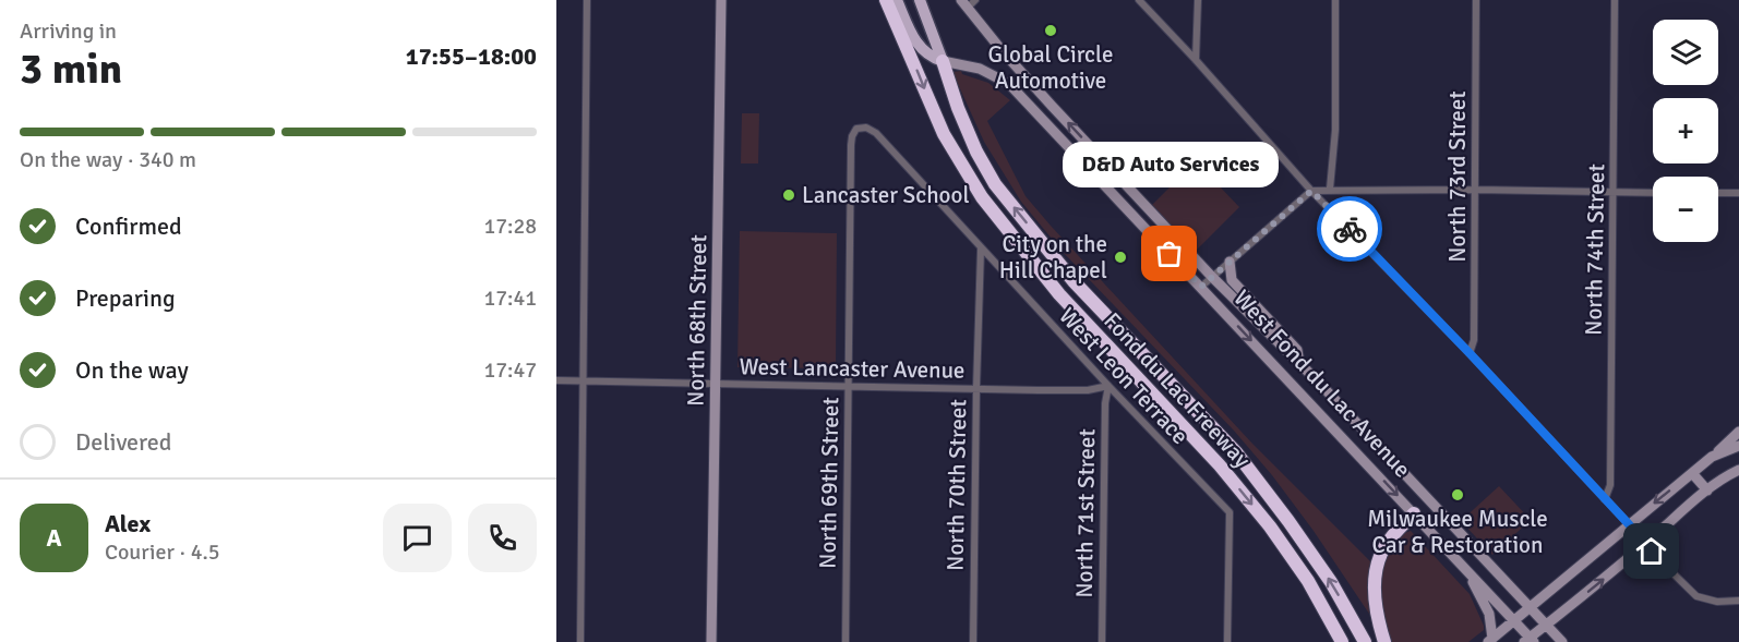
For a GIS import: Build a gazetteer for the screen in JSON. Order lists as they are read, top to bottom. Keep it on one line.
{"streets":{"highway":["Fond du Lac Freeway"],"street":["North 73rd Street","North 74th Street","North 68th Street","West Lancaster Avenue","West Leon Terrace","West Fond du Lac Avenue","North 69th Street","North 70th Street","North 71st Street"]},"crossings":[["North 68th Street","West Lancaster Avenue"],["West Lancaster Avenue","West Leon Terrace"],["West Lancaster Avenue","North 69th Street"],["West Lancaster Avenue","North 70th Street"],["West Lancaster Avenue","North 71st Street"],["West Leon Terrace","North 69th Street"],["West Leon Terrace","North 70th Street"],["West Leon Terrace","North 71st Street"],["West Fond du Lac Avenue","Fond du Lac Freeway"]],"places":["Global Circle Automotive","Lancaster School","D&D Auto Services","City on the Hill Chapel","Milwaukee Muscle Car & Restoration"],"page":{"heading":["3 min","Arriving in","17:55–18:00"],"panel":["Alex","Courier · 4.5"],"map_buttons":["+","−"],"bar":"On the way · 340 m","bubble":"D&D Auto Services","list":[["Confirmed","17:28"],["Preparing","17:41"],["On the way","17:47"],"Delivered"],"round":"A"}}
